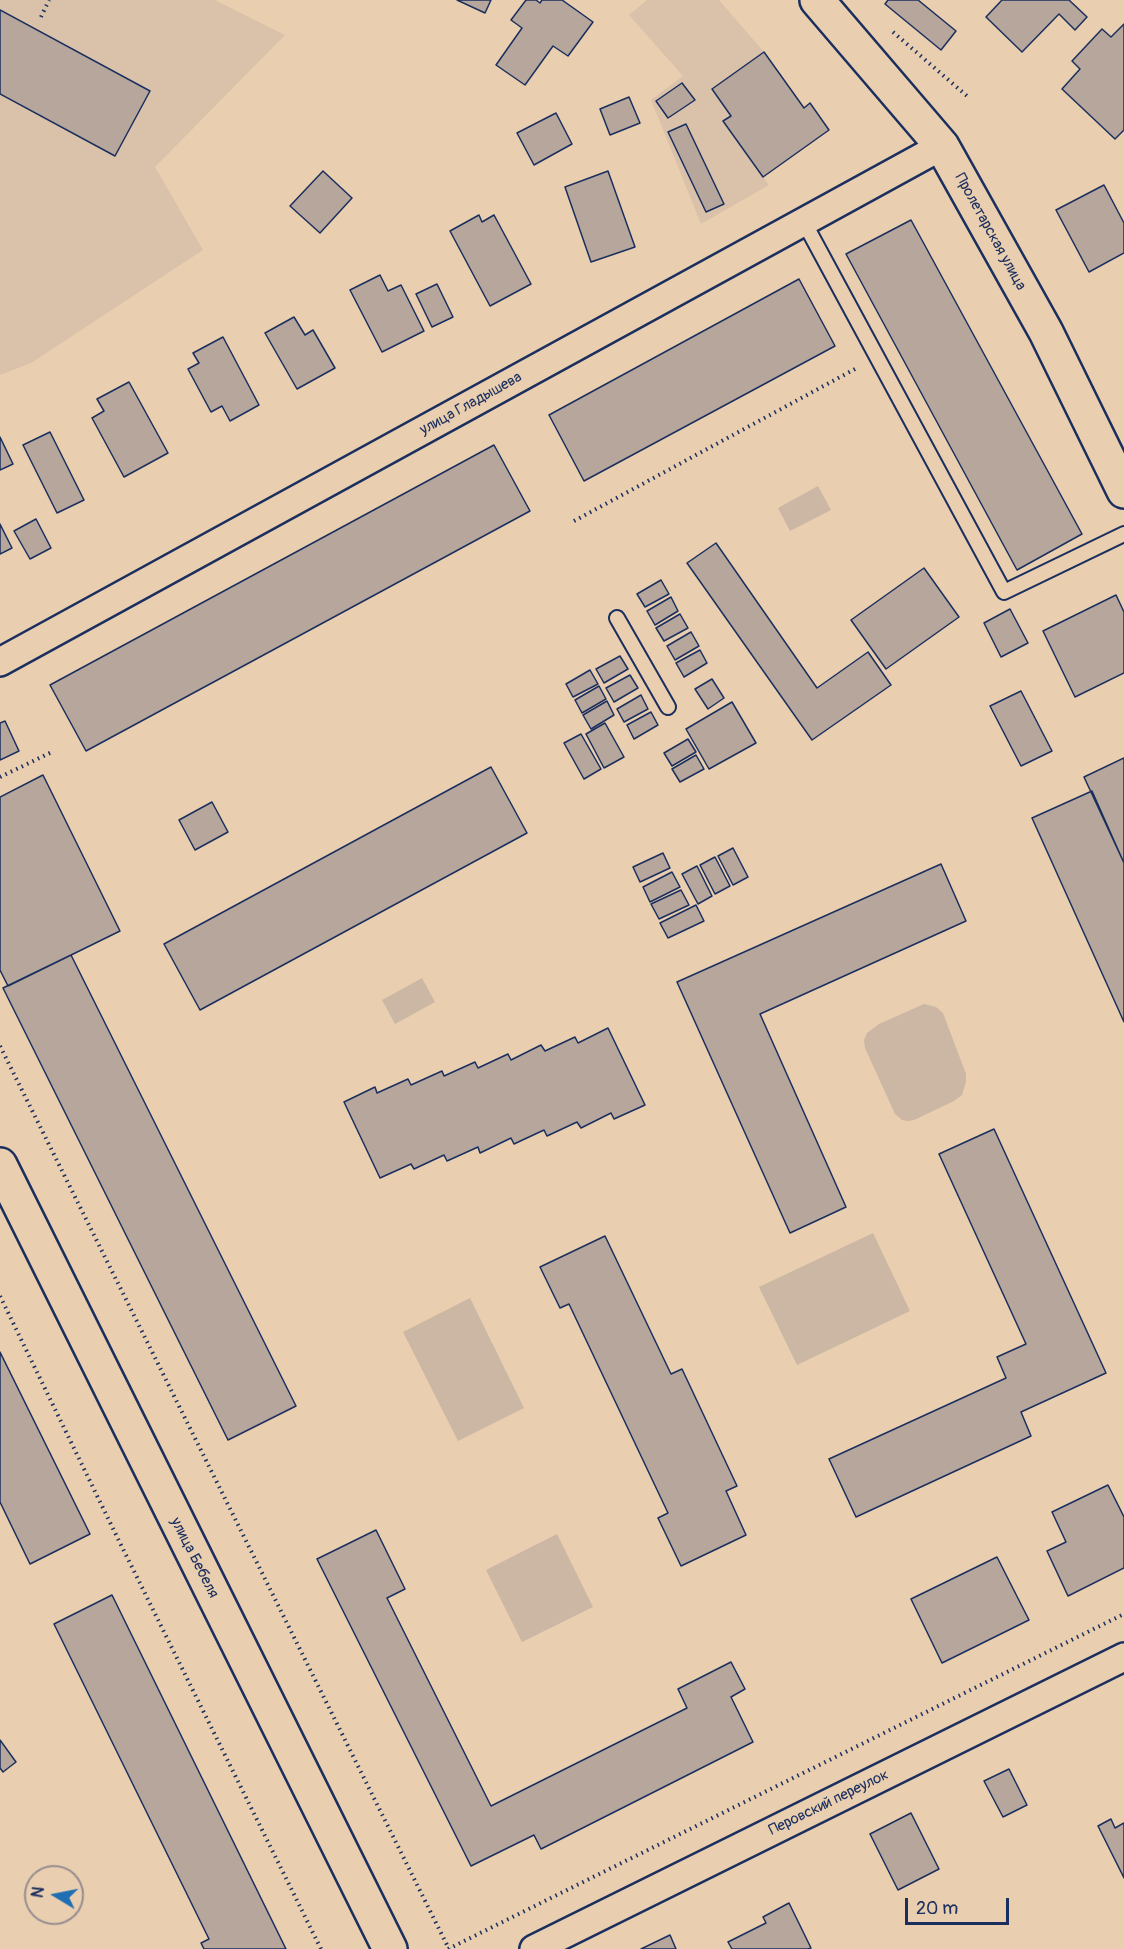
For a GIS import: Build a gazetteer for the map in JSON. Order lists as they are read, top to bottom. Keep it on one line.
{"streets":{"street":["Пролетарская улица","улица Гладышева","улица Бебеля","Перовский переулок"]},"crossings":[["Пролетарская улица","улица Гладышева"]],"scale_bar":"20 m","north":"left"}
